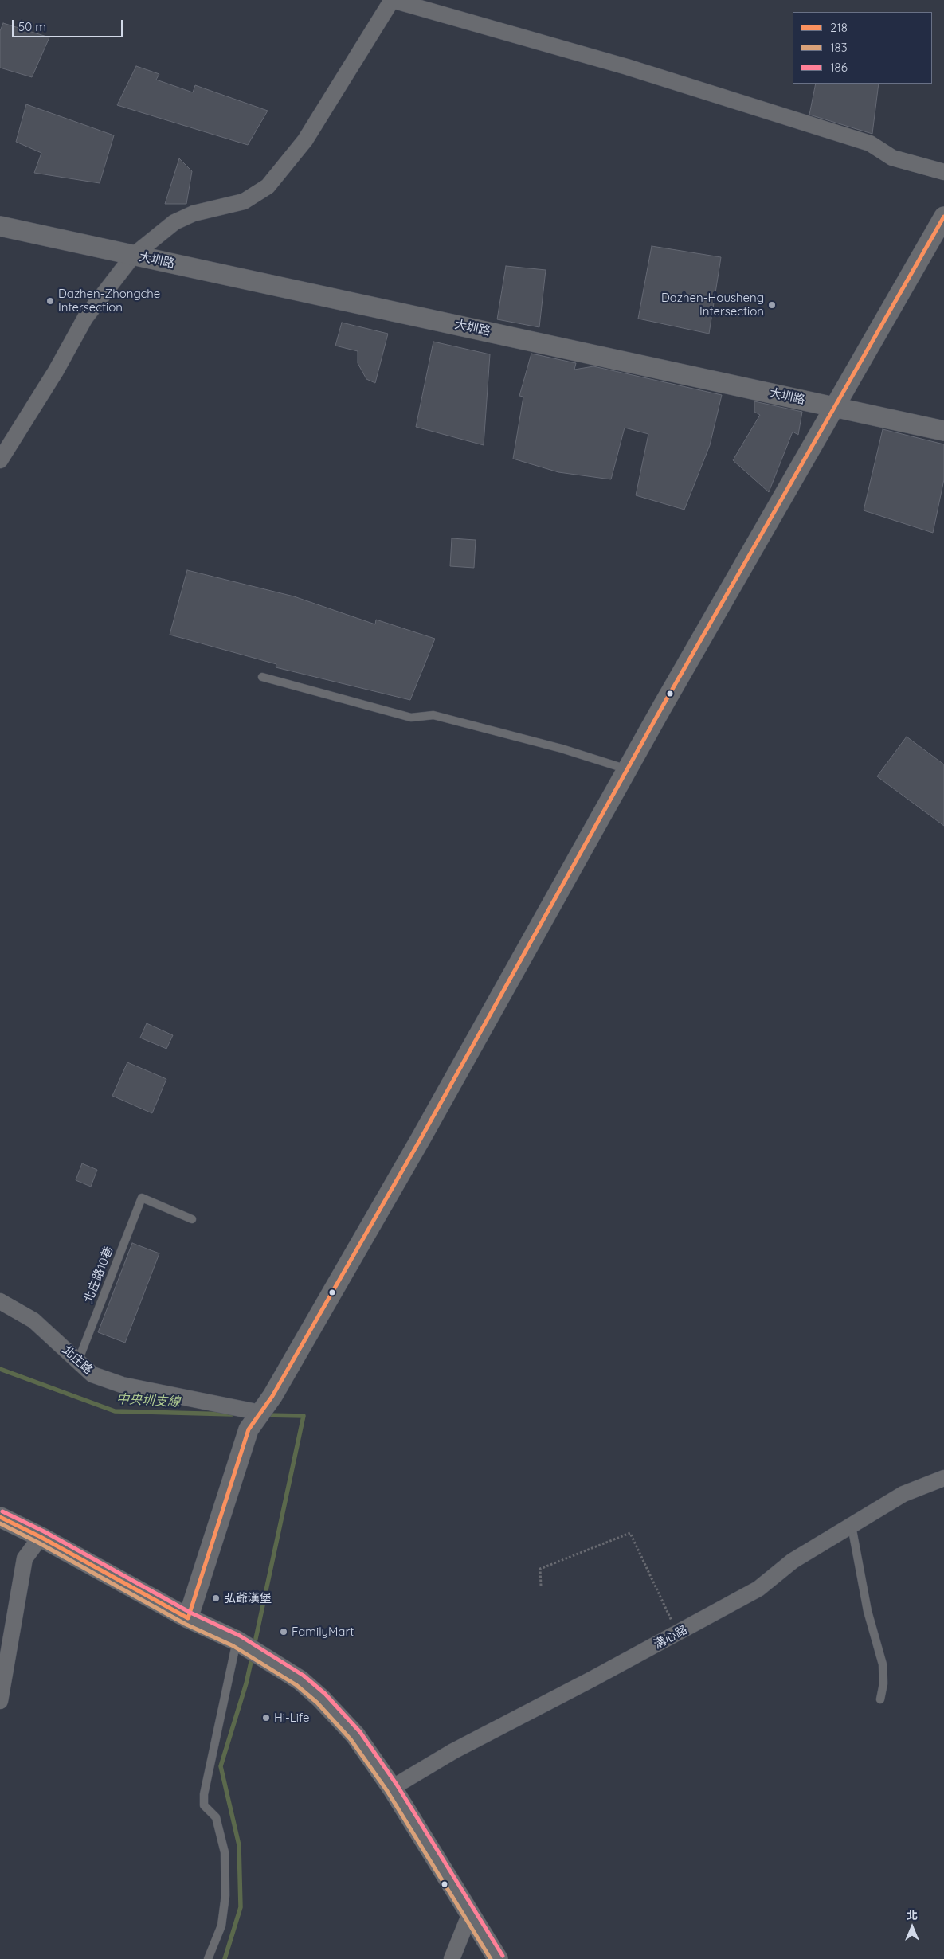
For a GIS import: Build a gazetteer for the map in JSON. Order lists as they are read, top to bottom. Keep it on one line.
{"streets":{"street":["大圳路","北庄路","溝心路"],"lane":["北庄路10巷"]},"crossings":[["北庄路10巷","北庄路"]],"water":["中央圳支線"],"places":["Dazhen-Zhongche Intersection","Dazhen-Housheng Intersection","弘爺漢堡","FamilyMart","Hi-Life"],"lines":["transit line 218","transit line 186","transit line 183"],"legend":["218","183","186"],"scale_bar":"50 m","north":"top"}
